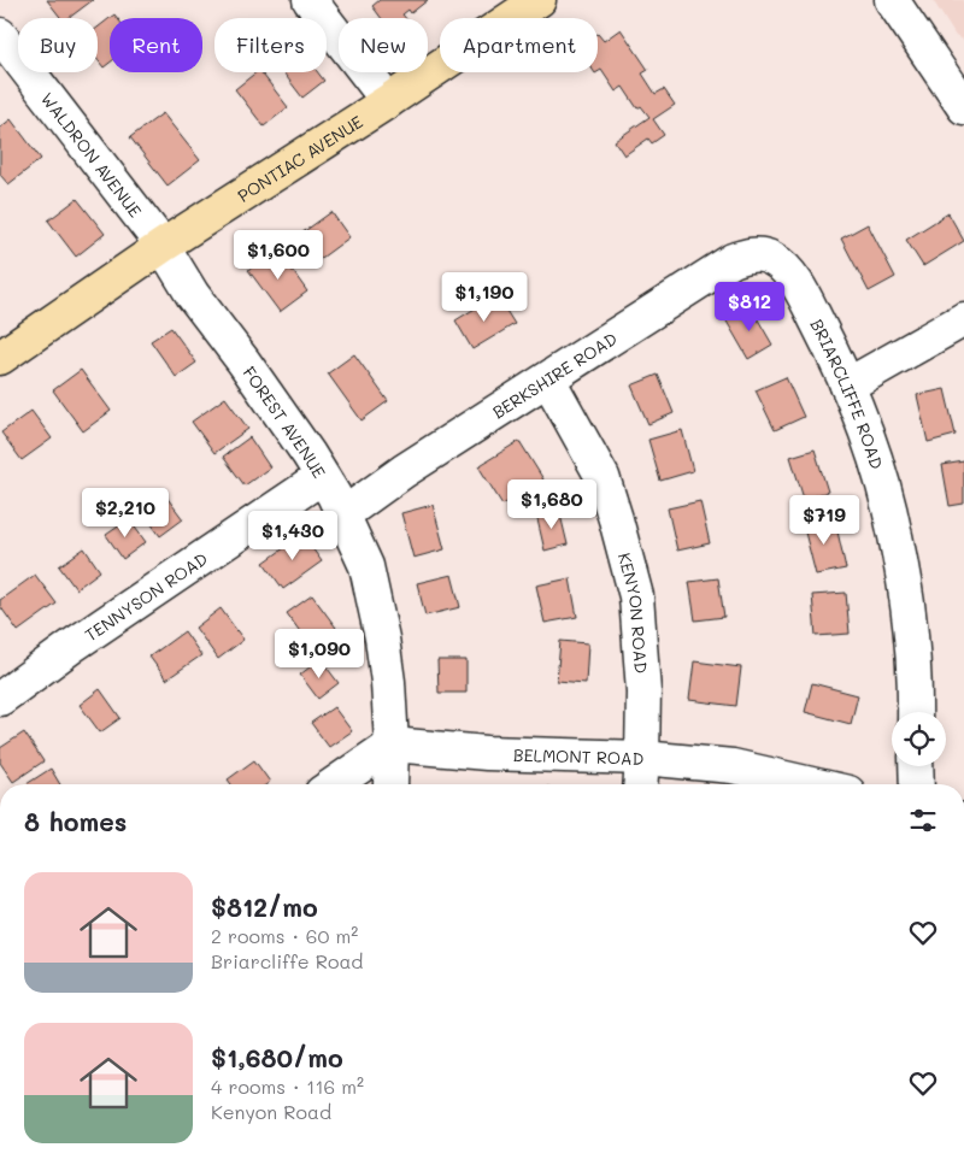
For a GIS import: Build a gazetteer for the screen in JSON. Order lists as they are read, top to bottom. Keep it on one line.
{"streets":{"main road":["PONTIAC AVENUE"],"street":["WALDRON AVENUE","BERKSHIRE ROAD","BRIARCLIFFE ROAD","FOREST AVENUE","TENNYSON ROAD","KENYON ROAD","BELMONT ROAD"]},"crossings":[["WALDRON AVENUE","PONTIAC AVENUE"],["WALDRON AVENUE","FOREST AVENUE"],["PONTIAC AVENUE","FOREST AVENUE"],["BERKSHIRE ROAD","BRIARCLIFFE ROAD"],["BERKSHIRE ROAD","FOREST AVENUE"],["BERKSHIRE ROAD","KENYON ROAD"],["FOREST AVENUE","TENNYSON ROAD"],["FOREST AVENUE","BELMONT ROAD"],["KENYON ROAD","BELMONT ROAD"]],"page":{"chip":["Buy","Rent","Filters","New","Apartment"],"price":["$1,600","$1,190","$812","$1,680","$2,210","$719","$1,430","$1,090"],"heading":"8 homes","list":[{"name":"$812/mo","note":"2 rooms · 60 m² · Briarcliffe Road"},{"name":"$1,680/mo","note":"4 rooms · 116 m² · Kenyon Road"}]}}
